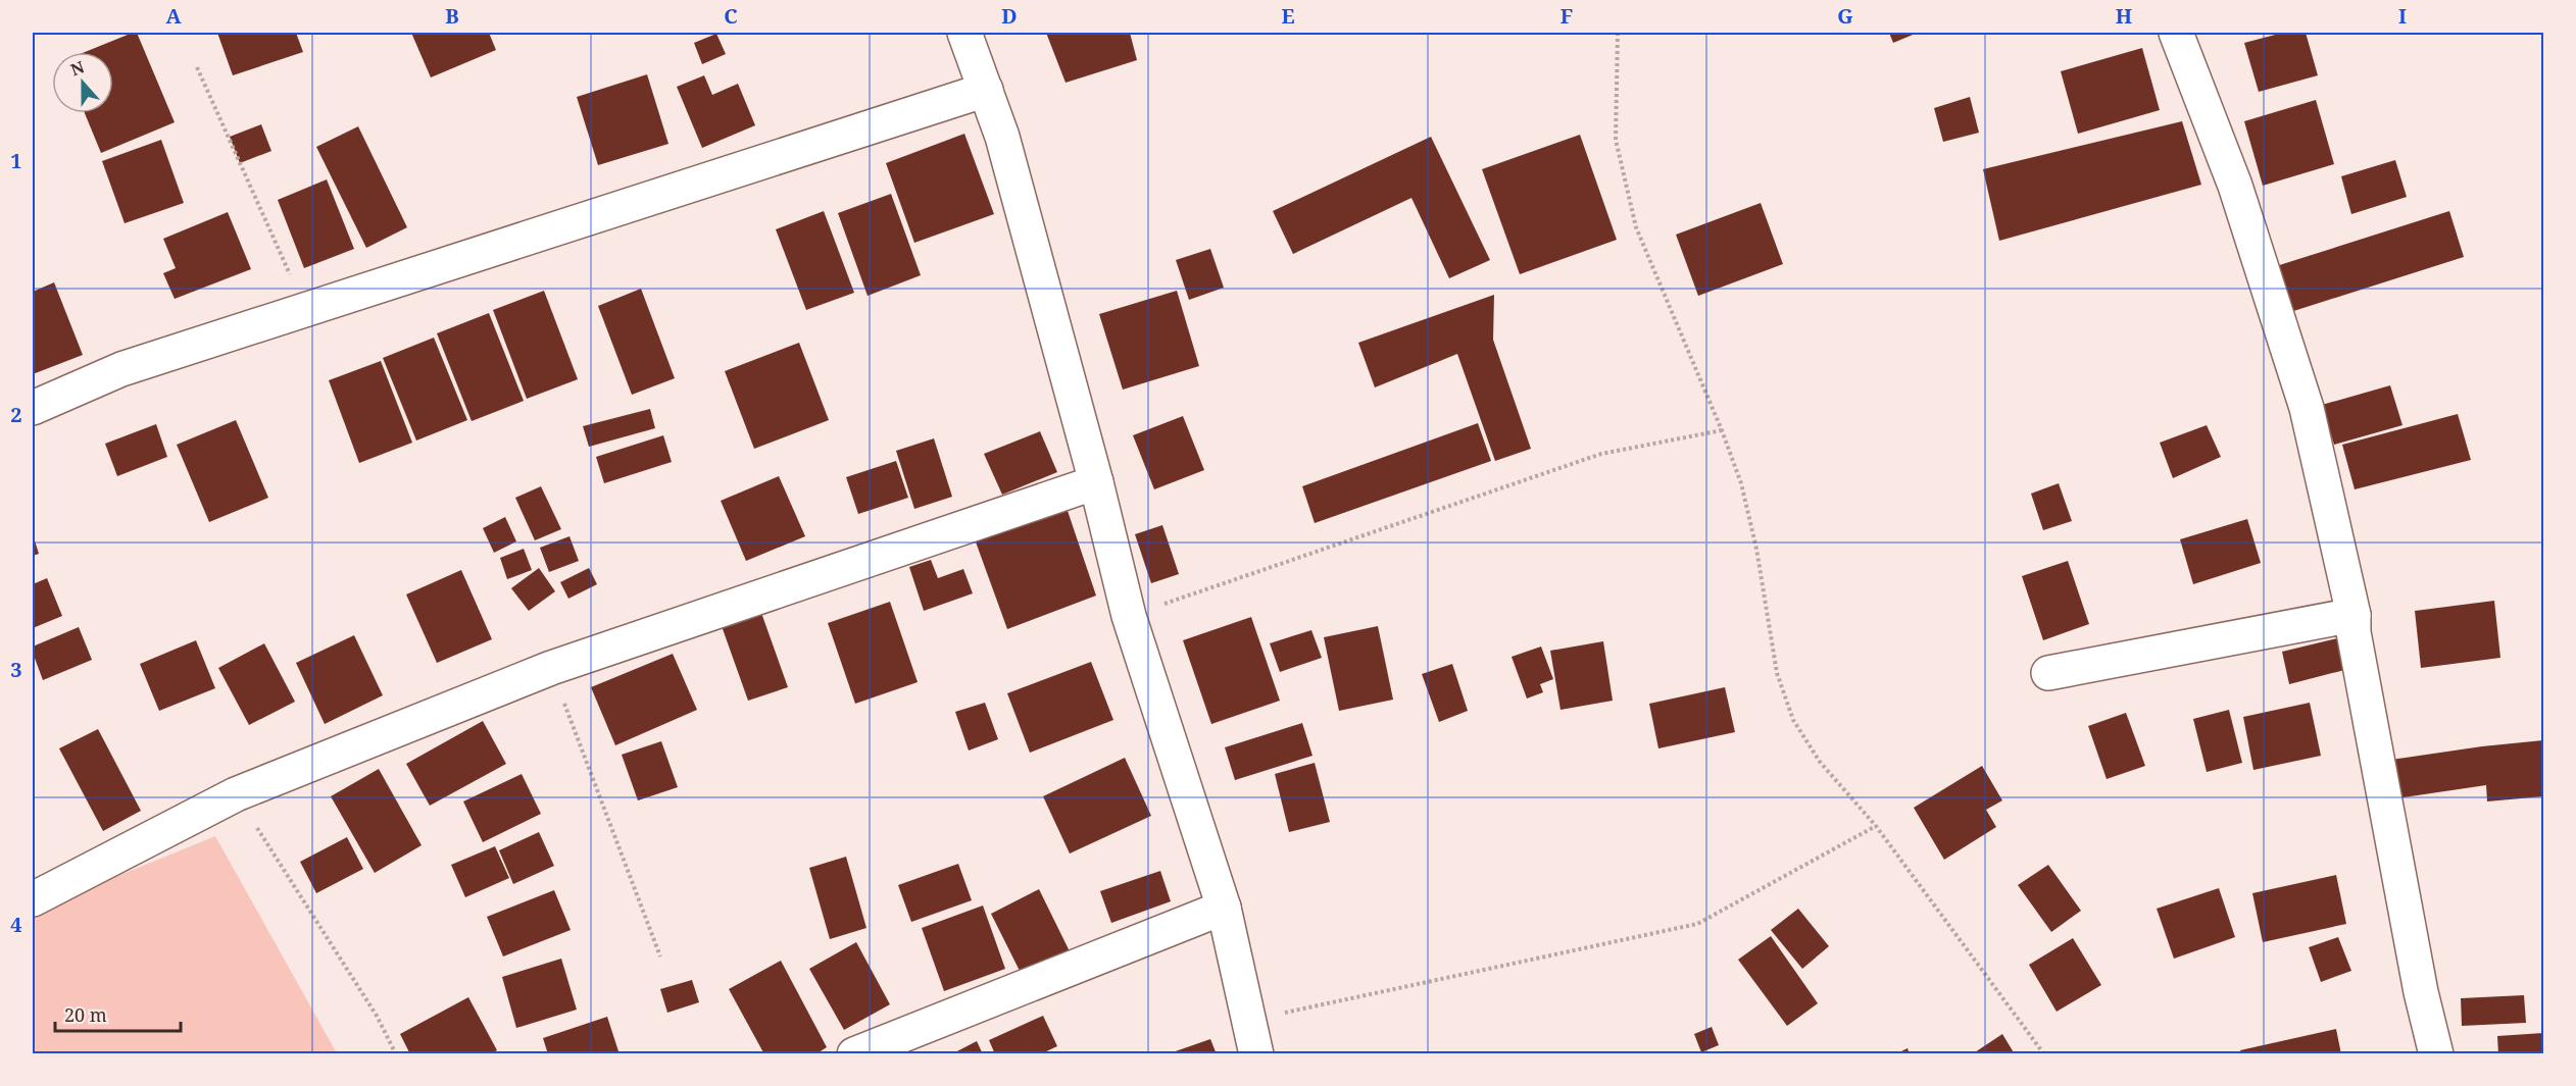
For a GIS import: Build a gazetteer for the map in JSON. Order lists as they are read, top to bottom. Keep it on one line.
{"scale_bar":"20 m","north":"top","grid":{"columns":["A","B","C","D","E","F","G","H","I"],"rows":["1","2","3","4"]}}
